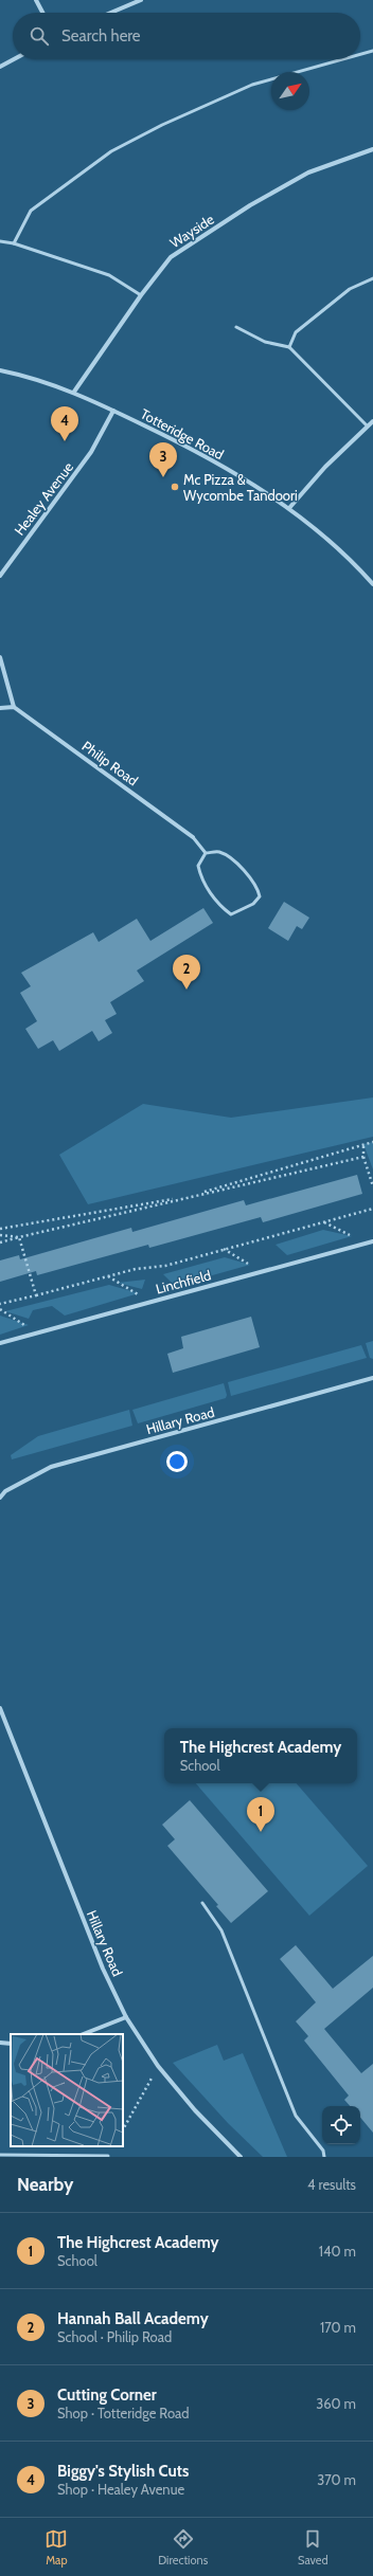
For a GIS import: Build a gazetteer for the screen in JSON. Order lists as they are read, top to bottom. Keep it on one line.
{"streets":{"street":["Wayside","Totteridge Road","Healey Avenue","Philip Road","Linchfield","Hillary Road"]},"crossings":[["Wayside","Totteridge Road"],["Totteridge Road","Healey Avenue"]],"places":["Mc Pizza & Wycombe Tandoori"],"north":"top right","page":{"search":"Search here","pins":["4","3","2","1"],"popup":["The Highcrest Academy","School"],"heading":["Nearby","4 results"],"list":[{"mark":"1","name":"The Highcrest Academy","note":"School","value":"140 m"},{"mark":"2","name":"Hannah Ball Academy","note":"School · Philip Road","value":"170 m"},{"mark":"3","name":"Cutting Corner","note":"Shop · Totteridge Road","value":"360 m"},{"mark":"4","name":"Biggy's Stylish Cuts","note":"Shop · Healey Avenue","value":"370 m"}],"nav":["Map","Directions","Saved"]}}
